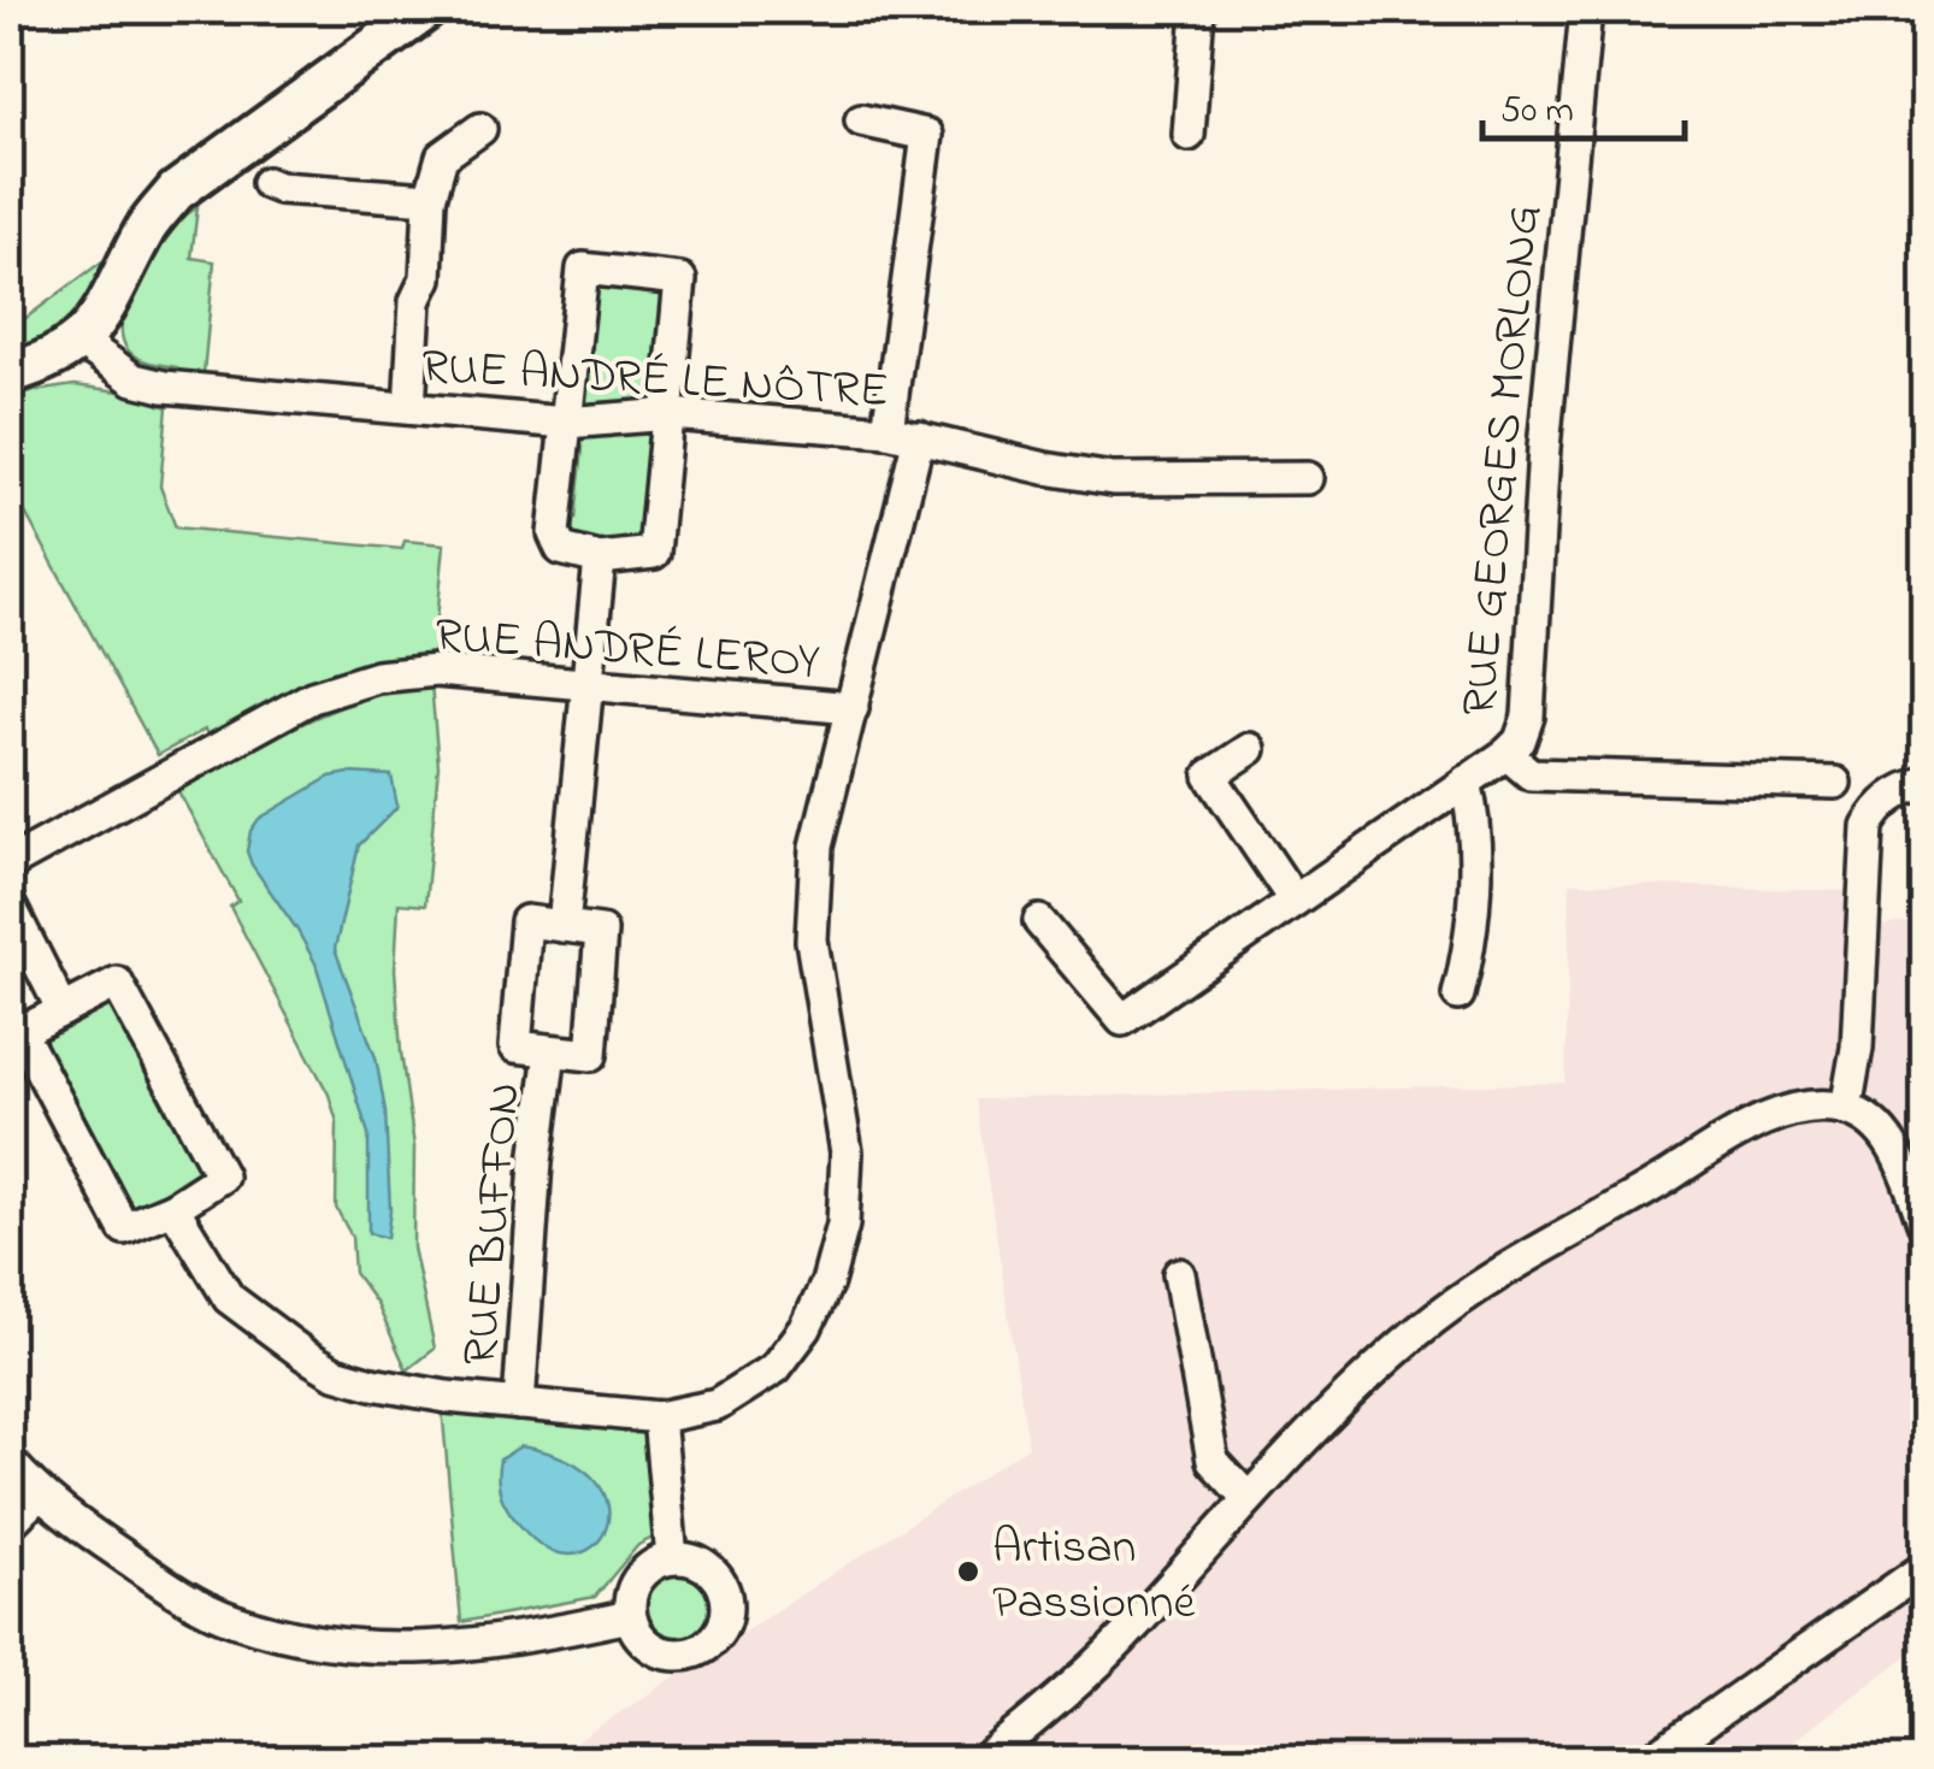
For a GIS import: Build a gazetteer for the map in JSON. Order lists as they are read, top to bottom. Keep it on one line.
{"streets":{"street":["RUE ANDRÉ LE NÔTRE","RUE GEORGES MORLONG","RUE ANDRÉ LEROY","RUE BUFFON"]},"places":["Artisan Passionné"],"scale_bar":"50 m"}
